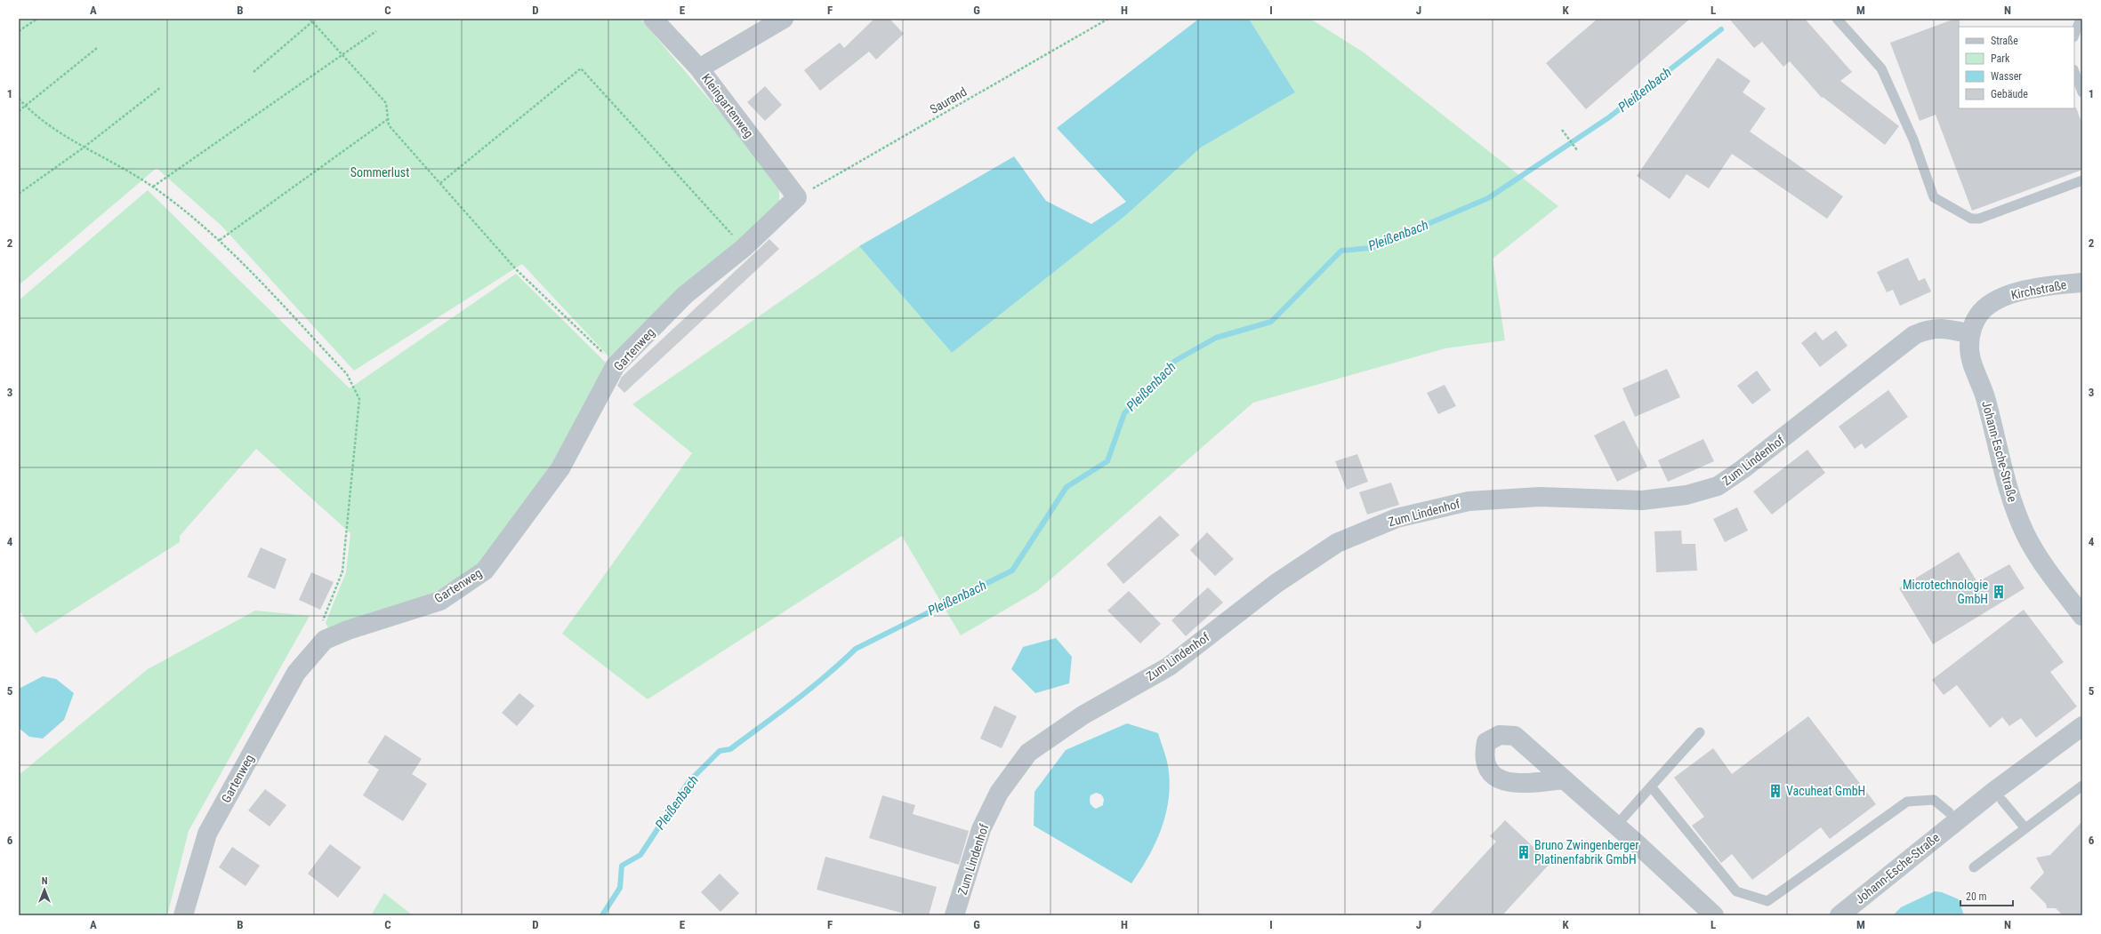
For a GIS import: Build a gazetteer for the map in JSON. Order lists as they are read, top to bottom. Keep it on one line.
{"streets":{"street":["Kleingartenweg","Kirchstraße","Gartenweg","Johann-Esche-Straße","Zum Lindenhof"],"path":["Saurand"]},"crossings":[["Saurand","Kleingartenweg"],["Saurand","Gartenweg"],["Kleingartenweg","Gartenweg"],["Kirchstraße","Johann-Esche-Straße"],["Kirchstraße","Zum Lindenhof"],["Johann-Esche-Straße","Zum Lindenhof"]],"water":["Pleißenbach"],"parks":["Sommerlust"],"places":{"building":["Microtechnologie GmbH","Vacuheat GmbH","Bruno Zwingenberger Platinenfabrik GmbH"]},"legend":["Straße","Park","Wasser","Gebäude"],"scale_bar":"20 m","north":"top","grid":{"columns":["A","B","C","D","E","F","G","H","I","J","K","L","M","N"],"rows":["1","2","3","4","5","6"]}}
